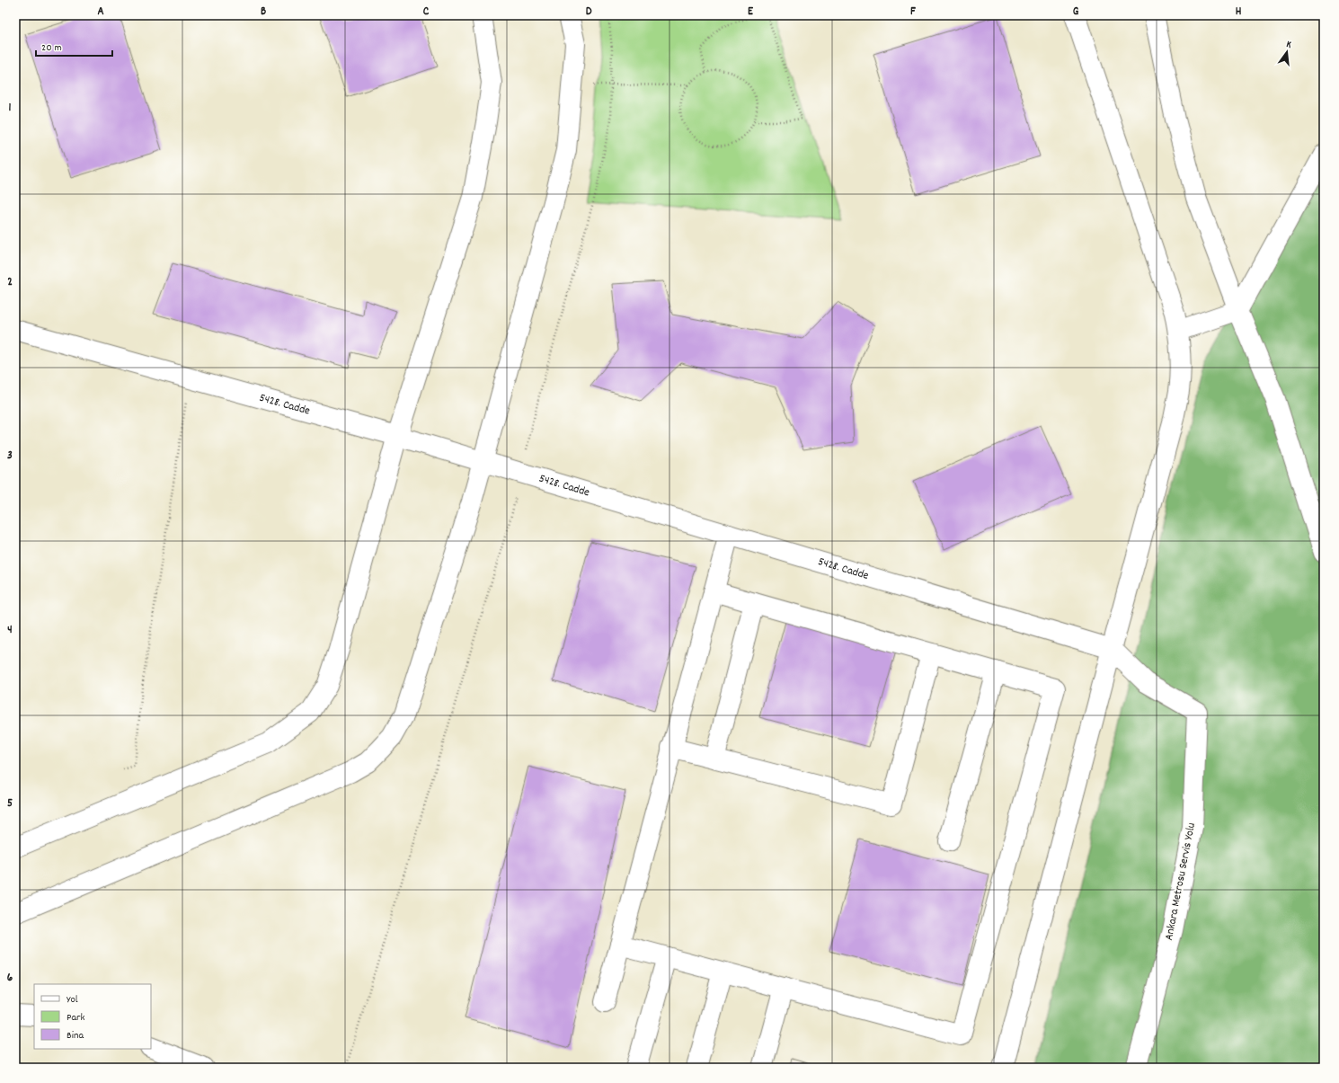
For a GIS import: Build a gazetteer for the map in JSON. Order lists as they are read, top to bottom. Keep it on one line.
{"streets":{"street":["5428. Cadde","Ankara Metrosu Servis Yolu"]},"crossings":[["5428. Cadde","Ankara Metrosu Servis Yolu"]],"legend":["Yol","Park","Bina"],"scale_bar":"20 m","north":"top","grid":{"columns":["A","B","C","D","E","F","G","H"],"rows":["1","2","3","4","5","6"]}}
